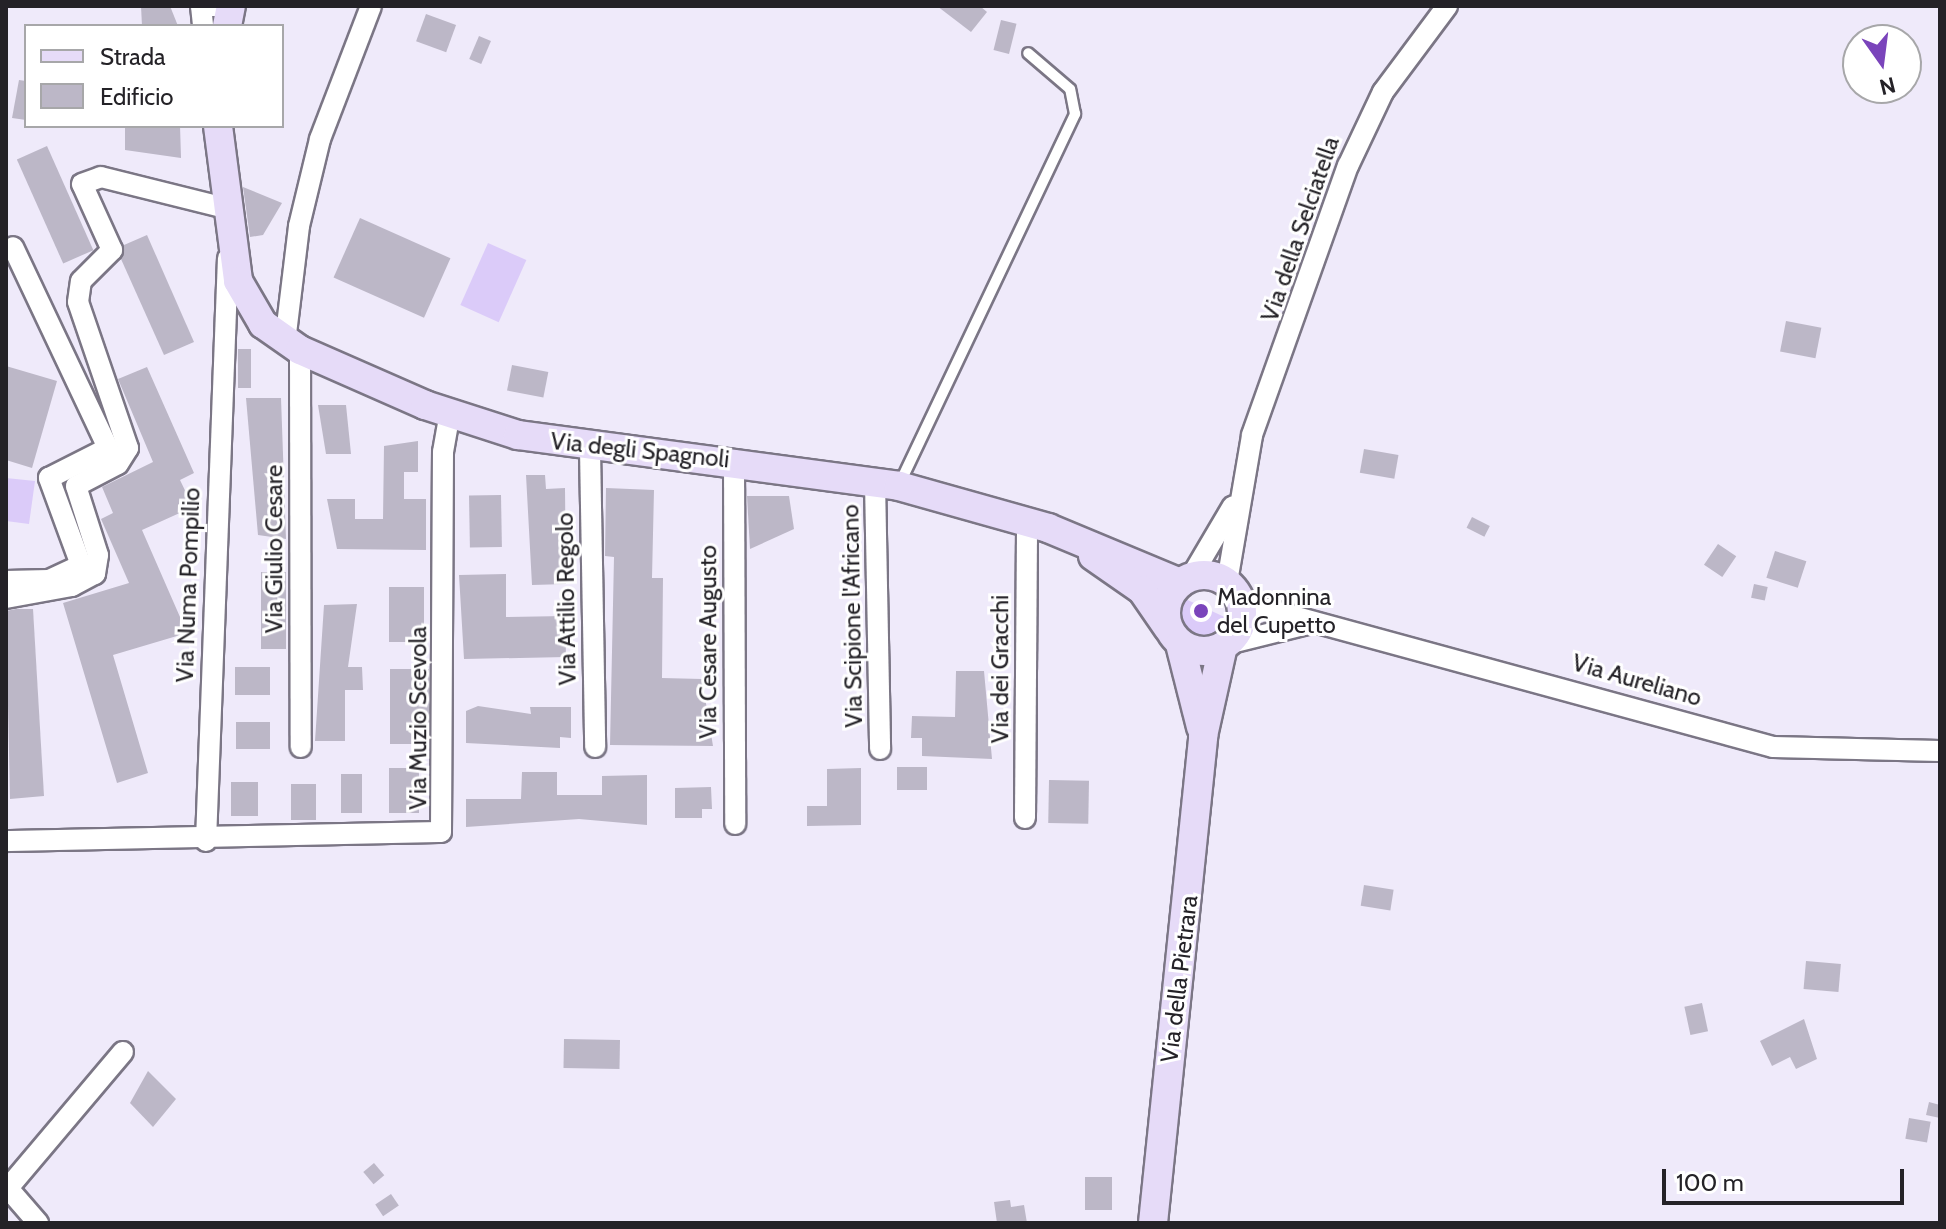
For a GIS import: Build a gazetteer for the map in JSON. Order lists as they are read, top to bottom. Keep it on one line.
{"streets":{"street":["Via della Selciatella","Via degli Spagnoli","Via Giulio Cesare","Via Numa Pompilio","Via Attilio Regolo","Via Scipione l'Africano","Via Cesare Augusto","Via dei Gracchi","Via Aureliano","Via Muzio Scevola","Via della Pietrara"]},"crossings":[["Via della Selciatella","Via Aureliano"],["Via della Selciatella","Via della Pietrara"],["Via degli Spagnoli","Via Giulio Cesare"],["Via degli Spagnoli","Via Numa Pompilio"],["Via degli Spagnoli","Via Attilio Regolo"],["Via degli Spagnoli","Via Scipione l'Africano"],["Via degli Spagnoli","Via Cesare Augusto"],["Via degli Spagnoli","Via dei Gracchi"],["Via degli Spagnoli","Via Muzio Scevola"],["Via degli Spagnoli","Via della Pietrara"],["Via Numa Pompilio","Via Muzio Scevola"],["Via dei Gracchi","Via della Pietrara"],["Via Aureliano","Via della Pietrara"]],"places":["Madonnina del Cupetto"],"legend":["Strada","Edificio"],"scale_bar":"100 m","north":"bottom"}
